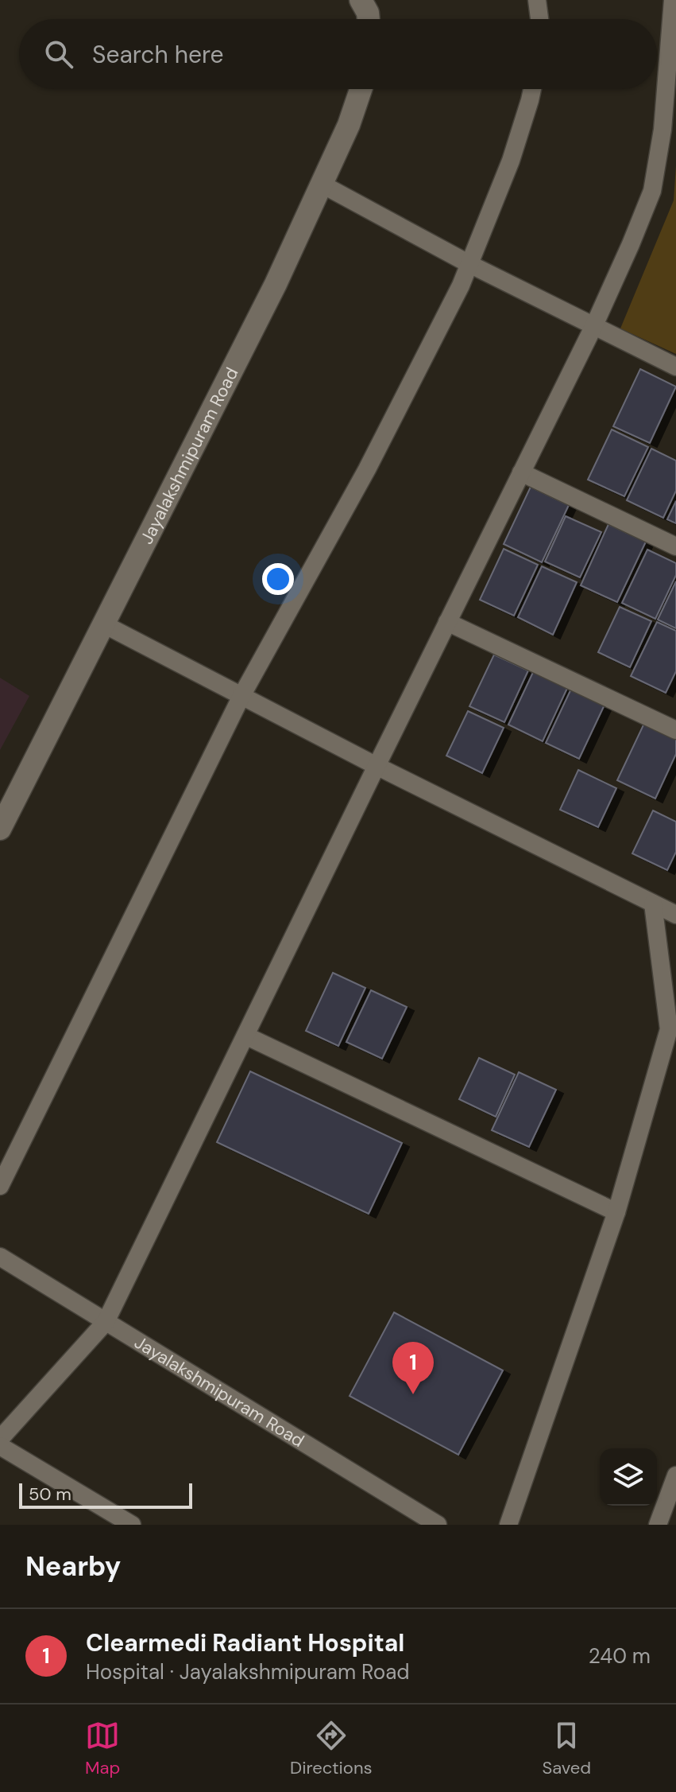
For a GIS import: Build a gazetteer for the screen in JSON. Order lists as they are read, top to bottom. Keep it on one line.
{"streets":{"street":["Jayalakshmipuram Road"]},"scale_bar":"50 m","page":{"search":"Search here","pins":"1","scale":"50 m","heading":"Nearby","list":[{"mark":"1","name":"Clearmedi Radiant Hospital","note":"Hospital · Jayalakshmipuram Road","value":"240 m"}],"nav":["Map","Directions","Saved"]}}
